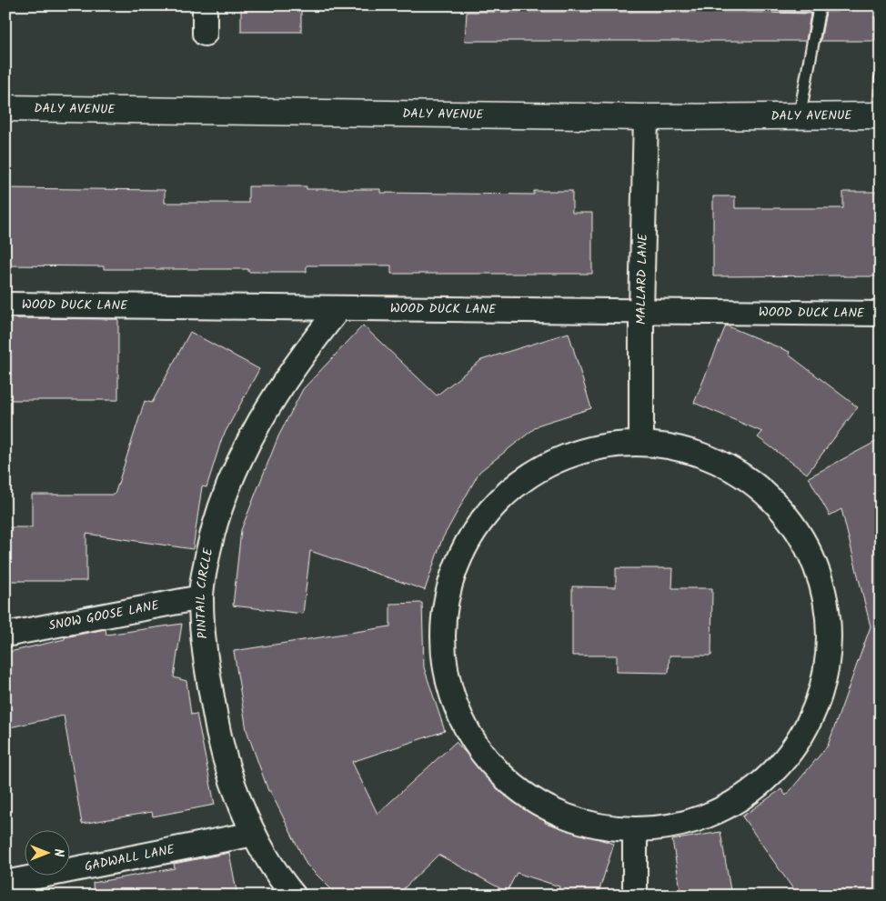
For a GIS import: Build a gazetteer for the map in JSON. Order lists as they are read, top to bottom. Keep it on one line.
{"streets":{"street":["DALY AVENUE","MALLARD LANE","WOOD DUCK LANE","PINTAIL CIRCLE","SNOW GOOSE LANE","GADWALL LANE"]},"crossings":[["DALY AVENUE","MALLARD LANE"],["MALLARD LANE","WOOD DUCK LANE"],["WOOD DUCK LANE","PINTAIL CIRCLE"],["PINTAIL CIRCLE","SNOW GOOSE LANE"],["PINTAIL CIRCLE","GADWALL LANE"]],"north":"right"}
